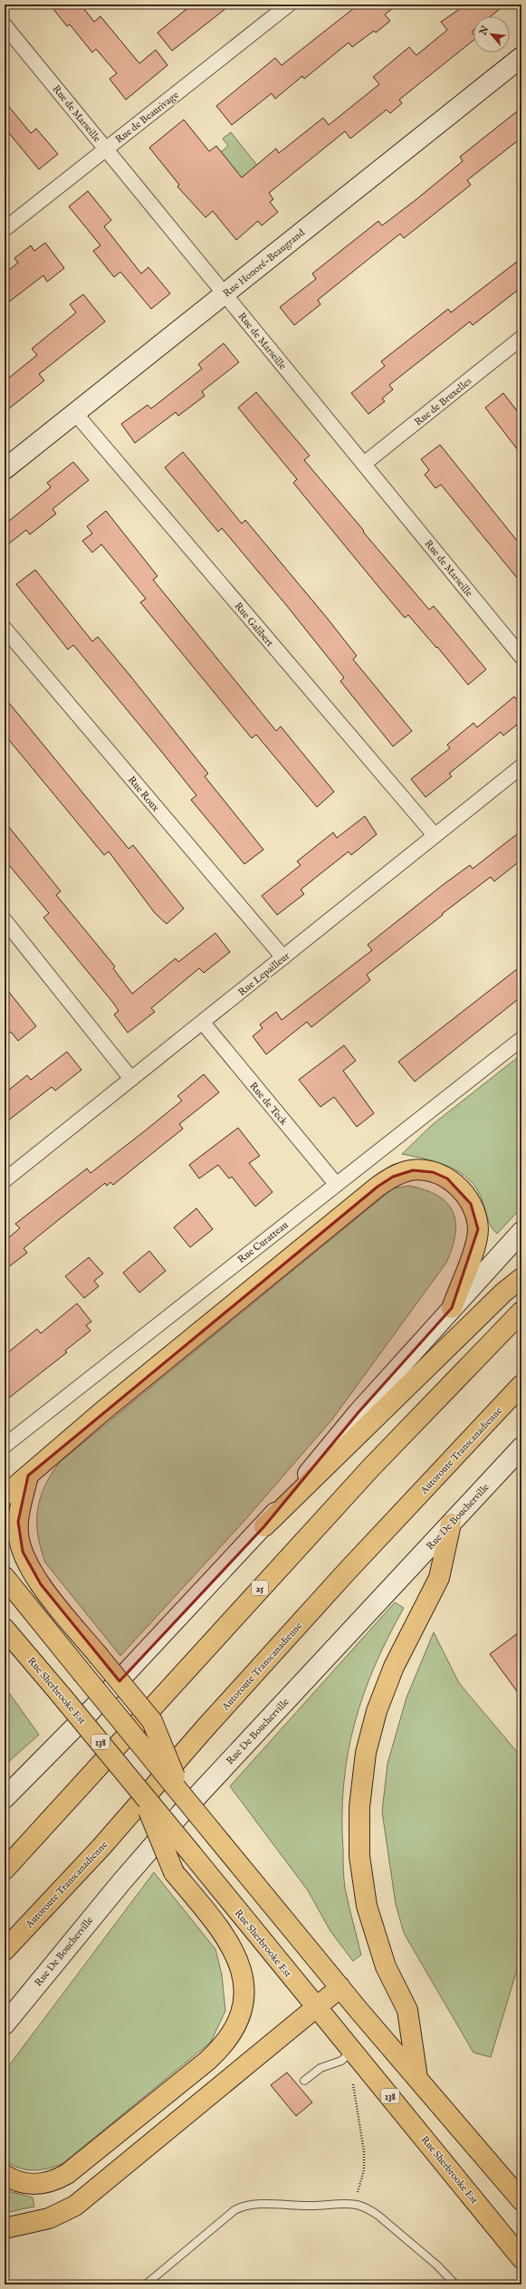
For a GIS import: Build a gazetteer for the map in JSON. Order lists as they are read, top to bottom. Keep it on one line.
{"streets":{"main road":["Rue Honoré-Beaugrand","Autoroute Transcanadienne","Rue De Boucherville","25","Rue Sherbrooke Est","138"],"street":["Rue de Marseille","Rue de Beaurivage","Rue de Bruxelles","Rue Galibert","Rue Roux","Rue Lepailleur","Rue de Teck","Rue Curatteau"]},"crossings":[["Rue de Marseille","Rue de Beaurivage"],["Rue de Marseille","Rue Honoré-Beaugrand"],["Rue de Marseille","Rue de Bruxelles"],["Rue Honoré-Beaugrand","Rue Galibert"],["Rue Galibert","Rue Lepailleur"],["Rue Roux","Rue Lepailleur"],["Rue Lepailleur","Rue de Teck"],["Rue de Teck","Rue Curatteau"]],"north":"top left"}
